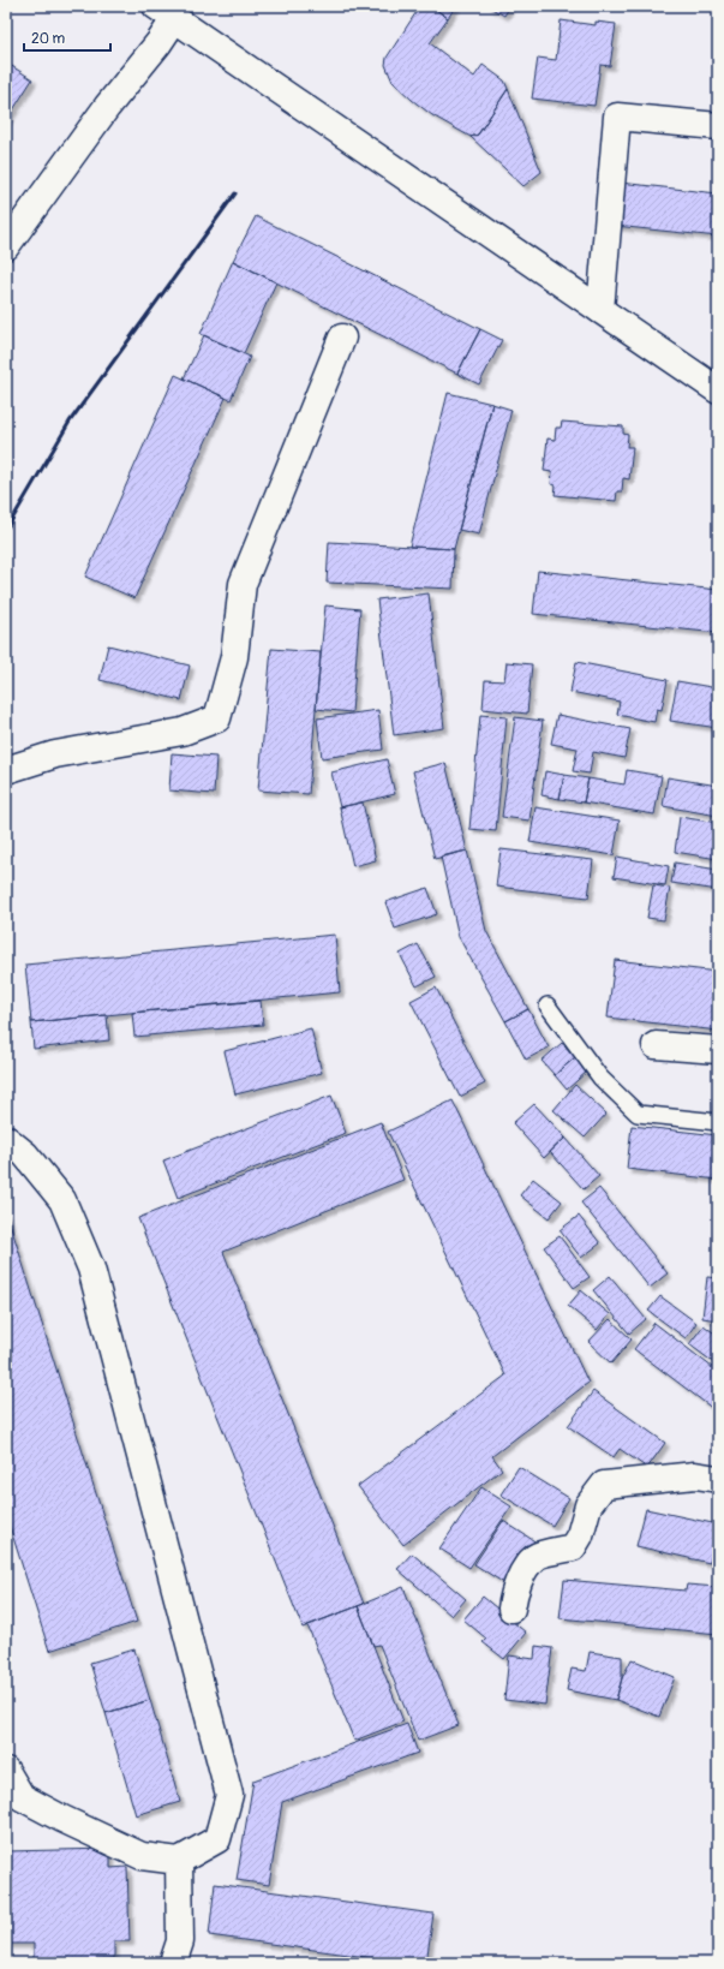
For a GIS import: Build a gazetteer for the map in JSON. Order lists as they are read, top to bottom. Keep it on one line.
{"scale_bar":"20 m"}
